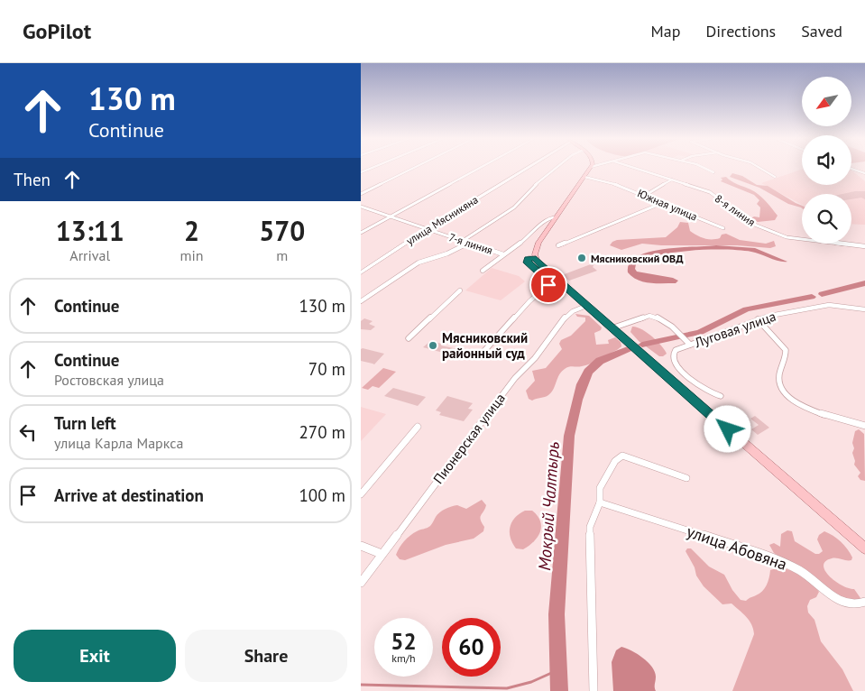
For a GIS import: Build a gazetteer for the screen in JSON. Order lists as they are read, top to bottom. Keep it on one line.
{"streets":{"street":["Южная улица","8-я линия","улица Мясникяна","7-я линия","Луговая улица","Пионерская улица","улица Абовяна"]},"crossings":[["улица Мясникяна","7-я линия"]],"water":["Мокрый Чалтырь"],"places":["Мясниковский ОВД","Мясниковский районный суд"],"north":"bottom left","page":{"header":"GoPilot","nav":["Map","Directions","Saved"],"turn":["130 m","Continue"],"then":"Then","eta":["13:11","Arrival","2","min","570","m"],"list":[{"name":"Continue","value":"130 m"},{"name":"Continue","note":"Ростовская улица","value":"70 m"},{"name":"Turn left","note":"улица Карла Маркса","value":"270 m"},{"name":"Arrive at destination","value":"100 m"}],"speed":"52 km/h","limit":"60","buttons":["Exit","Share"]}}
